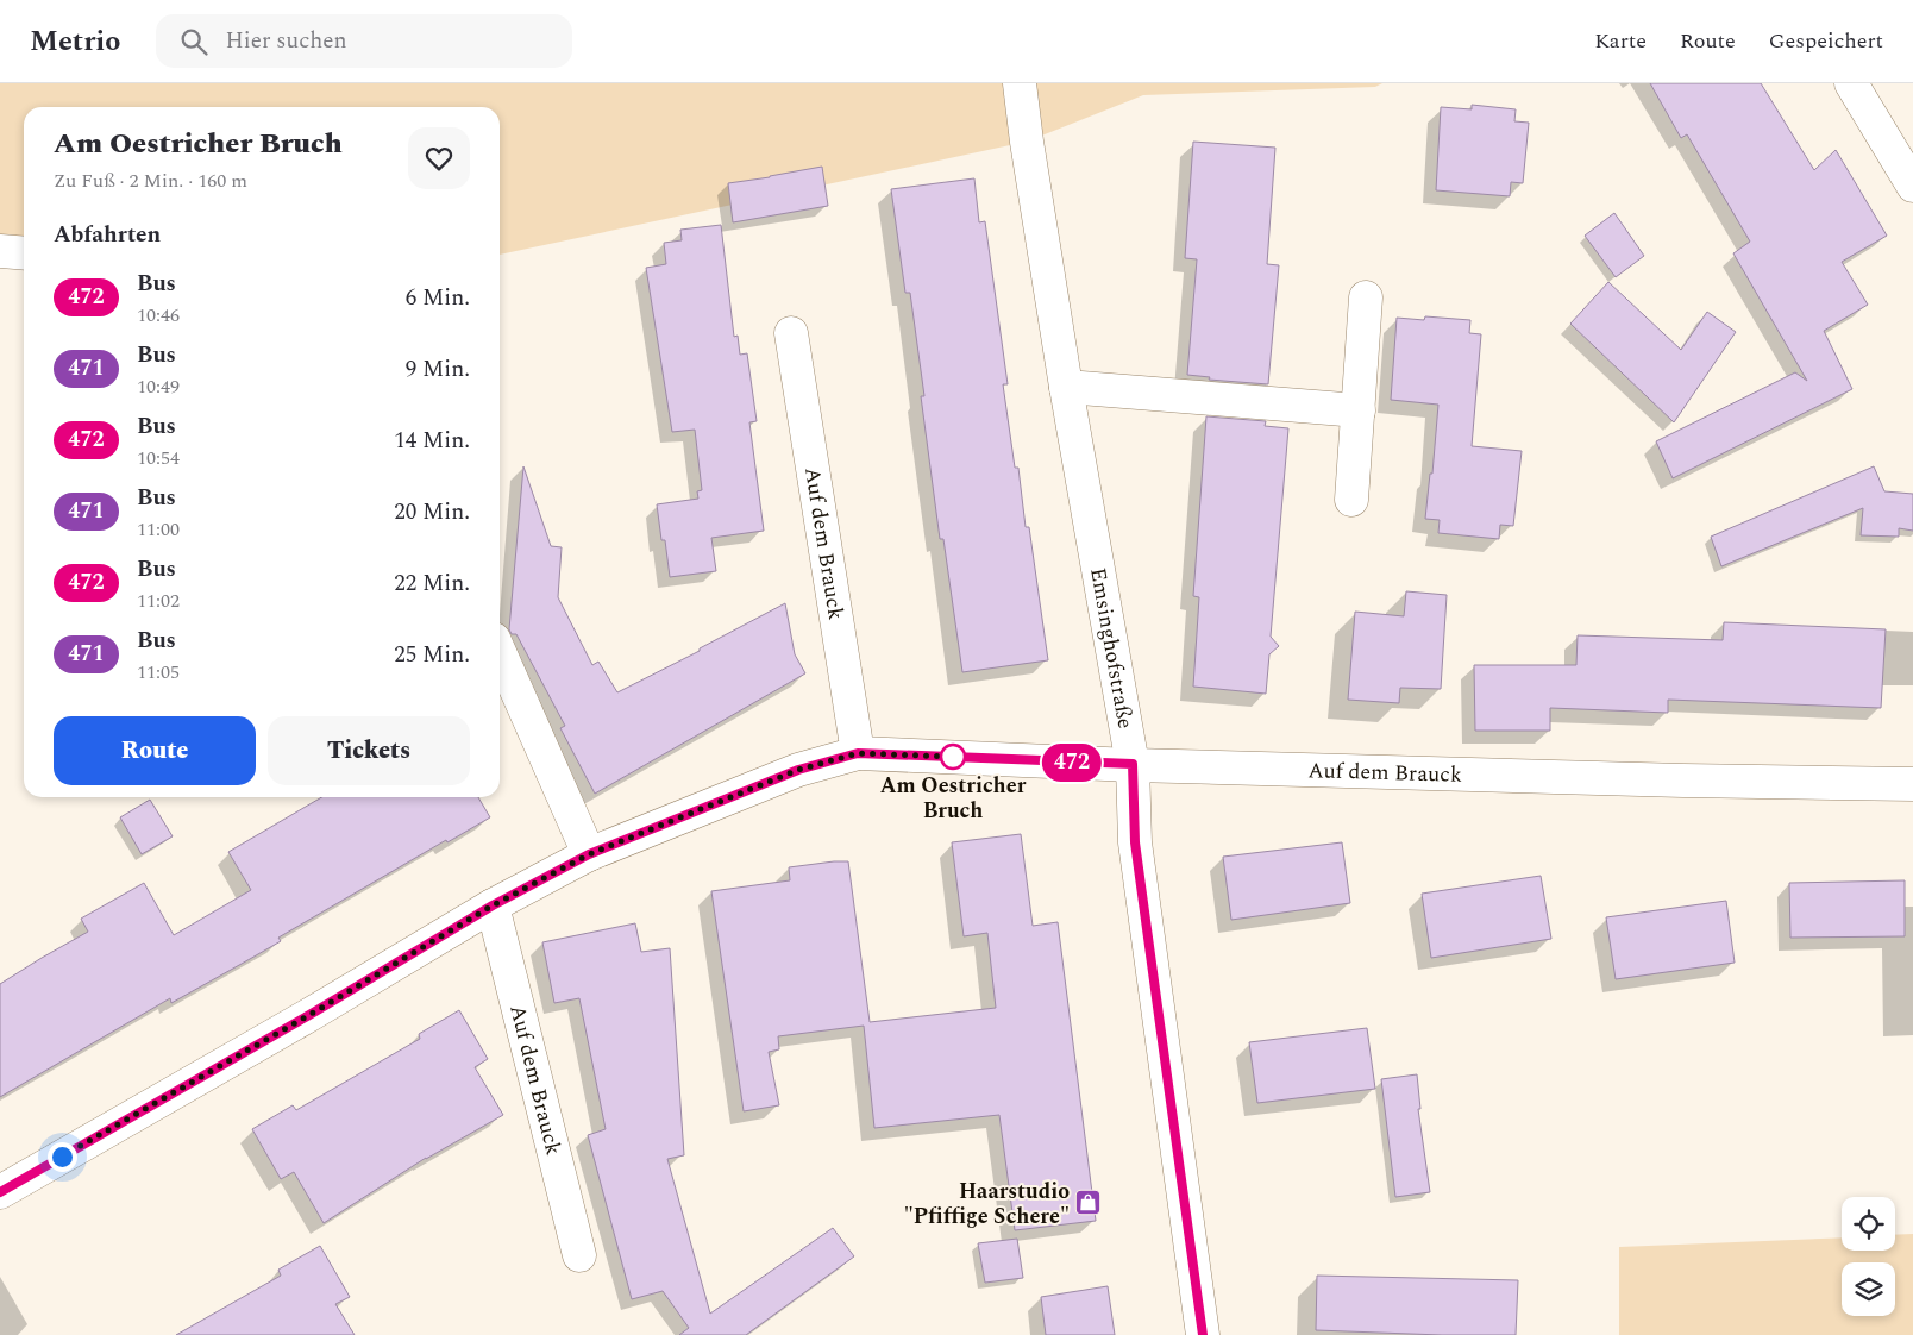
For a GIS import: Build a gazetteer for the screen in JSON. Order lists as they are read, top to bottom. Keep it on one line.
{"streets":{"street":["Auf dem Brauck","Emsinghofstraße"]},"crossings":[["Auf dem Brauck","Emsinghofstraße"]],"places":{"other":["Am Oestricher Bruch"],"shop":["Haarstudio \"Pfiffige Schere\""]},"lines":["bus line 472"],"page":{"header":"Metrio","search":"Hier suchen","nav":["Karte","Route","Gespeichert"],"on_map":"472","heading":[["Am Oestricher Bruch","Zu Fuß · 2 Min. · 160 m"],"Abfahrten"],"list":[{"mark":"472","name":"Bus","note":"10:46","value":"6 Min."},{"mark":"471","name":"Bus","note":"10:49","value":"9 Min."},{"mark":"472","name":"Bus","note":"10:54","value":"14 Min."},{"mark":"471","name":"Bus","note":"11:00","value":"20 Min."},{"mark":"472","name":"Bus","note":"11:02","value":"22 Min."},{"mark":"471","name":"Bus","note":"11:05","value":"25 Min."}],"buttons":["Route","Tickets"]}}
